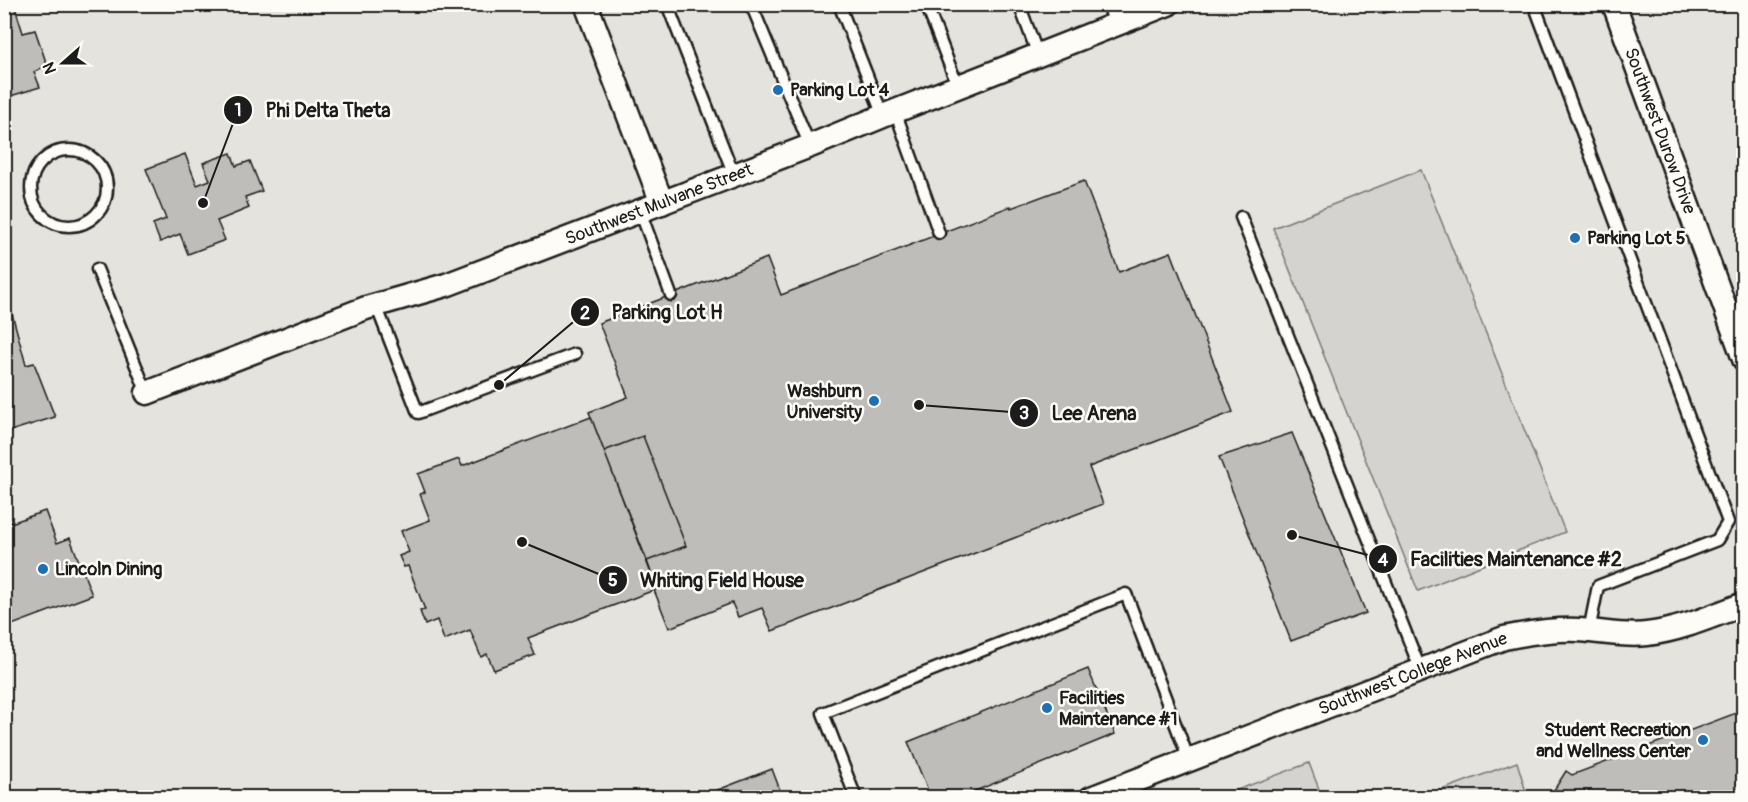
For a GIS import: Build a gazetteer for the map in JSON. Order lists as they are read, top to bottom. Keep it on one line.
{"streets":{"street":["Southwest Durow Drive","Southwest Mulvane Street","Southwest College Avenue"]},"places":["Parking Lot 4","Phi Delta Theta","Parking Lot 5","Parking Lot H","Washburn University","Lee Arena","Facilities Maintenance #2","Whiting Field House","Lincoln Dining","Facilities Maintenance #1","Student Recreation and Wellness Center"],"north":"left"}
